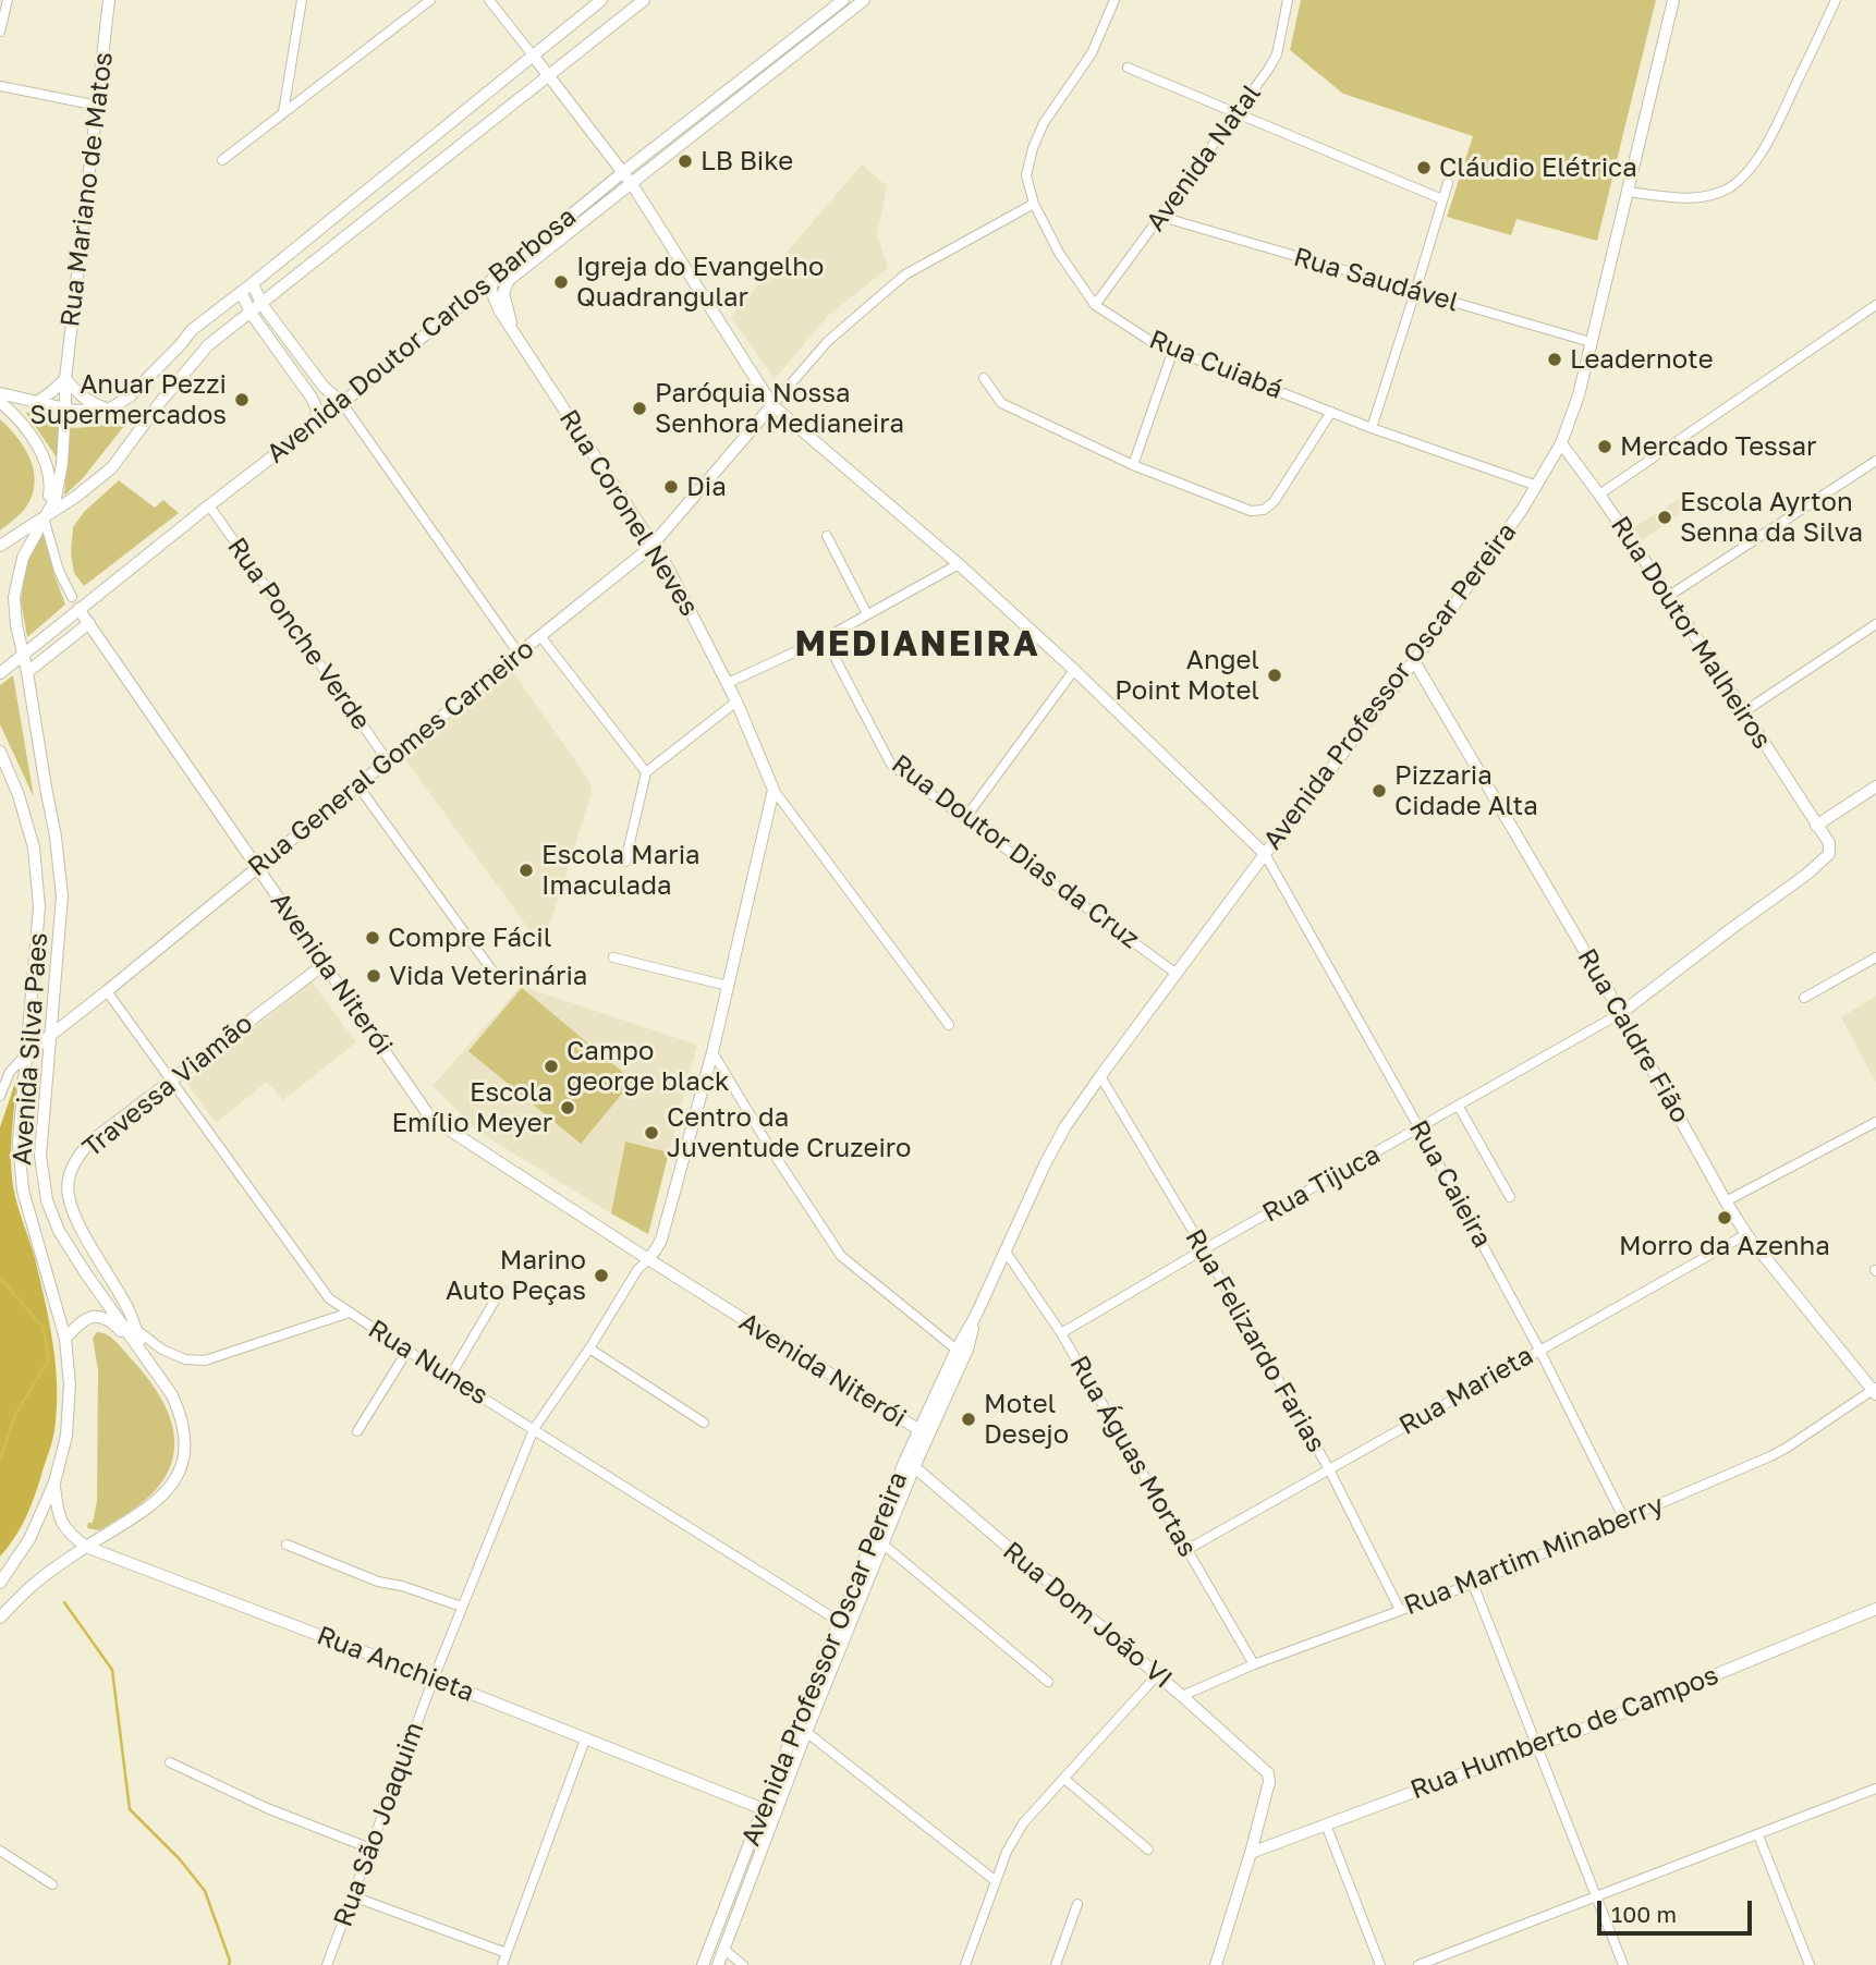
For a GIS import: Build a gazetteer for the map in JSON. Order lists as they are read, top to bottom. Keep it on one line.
{"streets":{"street":["Avenida Natal","Rua Mariano de Matos","Rua Saudável","Avenida Doutor Carlos Barbosa","Rua Cuiabá","Rua Coronel Neves","Rua Doutor Malheiros","Rua Ponche Verde","Avenida Professor Oscar Pereira","Rua General Gomes Carneiro","Rua Doutor Dias da Cruz","Avenida Niterói","Rua Caldre Fião","Avenida Silva Paes","Travessa Viamão","Rua Tijuca","Rua Caieira","Rua Felizardo Farias","Rua Nunes","Rua Marieta","Rua Águas Mortas","Rua Martim Minaberry","Rua Dom João VI","Rua Anchieta","Rua Humberto de Campos","Rua São Joaquim"]},"crossings":[["Avenida Natal","Rua Saudável"],["Avenida Natal","Rua Cuiabá"],["Rua Mariano de Matos","Avenida Silva Paes"],["Rua Saudável","Avenida Professor Oscar Pereira"],["Avenida Doutor Carlos Barbosa","Rua Coronel Neves"],["Avenida Doutor Carlos Barbosa","Rua Ponche Verde"],["Avenida Doutor Carlos Barbosa","Avenida Niterói"],["Avenida Doutor Carlos Barbosa","Avenida Silva Paes"],["Rua Cuiabá","Avenida Professor Oscar Pereira"],["Rua Coronel Neves","Rua General Gomes Carneiro"],["Rua Doutor Malheiros","Avenida Professor Oscar Pereira"],["Rua Doutor Malheiros","Rua Caldre Fião"],["Rua Doutor Malheiros","Rua Tijuca"],["Rua Ponche Verde","Rua General Gomes Carneiro"],["Avenida Professor Oscar Pereira","Rua Doutor Dias da Cruz"],["Avenida Professor Oscar Pereira","Avenida Niterói"],["Avenida Professor Oscar Pereira","Rua Caldre Fião"],["Avenida Professor Oscar Pereira","Rua Caieira"],["Avenida Professor Oscar Pereira","Rua Felizardo Farias"],["Avenida Professor Oscar Pereira","Rua Nunes"],["Avenida Professor Oscar Pereira","Rua Águas Mortas"],["Avenida Professor Oscar Pereira","Rua Dom João VI"],["Avenida Professor Oscar Pereira","Rua Anchieta"],["Rua General Gomes Carneiro","Avenida Niterói"],["Rua General Gomes Carneiro","Avenida Silva Paes"],["Rua General Gomes Carneiro","Rua Nunes"],["Avenida Niterói","Travessa Viamão"],["Rua Caldre Fião","Rua Tijuca"],["Rua Caldre Fião","Rua Marieta"],["Rua Caldre Fião","Rua Martim Minaberry"],["Avenida Silva Paes","Travessa Viamão"],["Avenida Silva Paes","Rua Anchieta"],["Travessa Viamão","Rua Nunes"],["Rua Tijuca","Rua Caieira"],["Rua Tijuca","Rua Felizardo Farias"],["Rua Tijuca","Rua Águas Mortas"],["Rua Caieira","Rua Marieta"],["Rua Caieira","Rua Martim Minaberry"],["Rua Felizardo Farias","Rua Marieta"],["Rua Felizardo Farias","Rua Martim Minaberry"],["Rua Nunes","Rua São Joaquim"],["Rua Marieta","Rua Águas Mortas"],["Rua Águas Mortas","Rua Martim Minaberry"],["Rua Martim Minaberry","Rua Dom João VI"],["Rua Dom João VI","Rua Humberto de Campos"],["Rua Anchieta","Rua São Joaquim"]],"districts":["MEDIANEIRA"],"places":["LB Bike","Cláudio Elétrica","Igreja do Evangelho Quadrangular","Leadernote","Anuar Pezzi Supermercados","Paróquia Nossa Senhora Medianeira","Mercado Tessar","Dia","Escola Ayrton Senna da Silva","Angel Point Motel","Pizzaria Cidade Alta","Escola Maria Imaculada","Compre Fácil","Vida Veterinária","Campo george black","Escola Emílio Meyer","Centro da Juventude Cruzeiro","Morro da Azenha","Marino Auto Peças","Motel Desejo"],"scale_bar":"100 m"}
